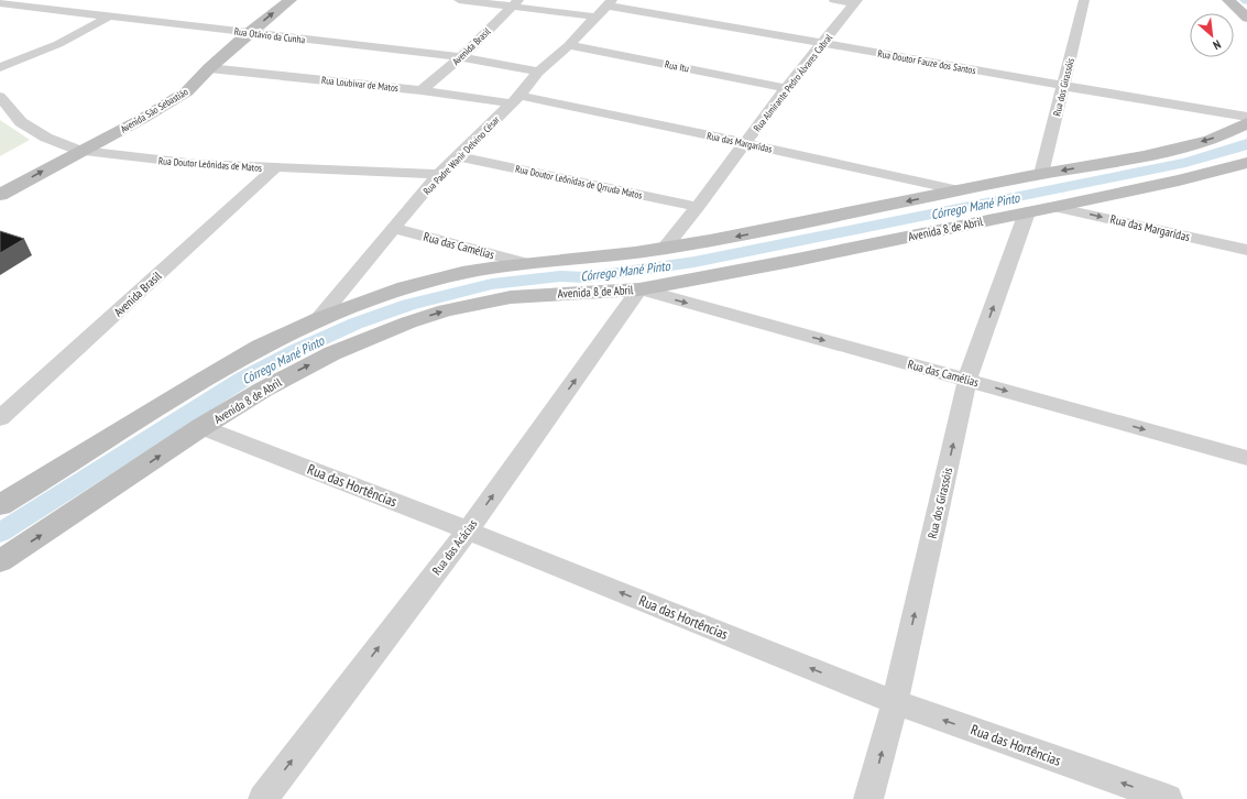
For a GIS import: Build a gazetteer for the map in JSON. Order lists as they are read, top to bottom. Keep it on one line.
{"streets":{"main road":["Avenida São Sebastião","Avenida 8 de Abril"],"street":["Rua Otávio da Cunha","Avenida Brasil","Rua Doutor Fauze dos Santos","Rua Itu","Rua Almirante Pedro Álvares Cabral","Rua Loubivar de Matos","Rua dos Girassóis","Rua das Margaridas","Rua Padre Wanir Delvino César","Rua Doutor Leônidas de Matos","Rua Doutor Leônidas de Qrruda Matos","Rua das Camélias","Rua das Hortências","Rua das Acácias"]},"crossings":[["Rua Otávio da Cunha","Avenida Brasil"],["Rua Otávio da Cunha","Avenida São Sebastião"],["Rua Otávio da Cunha","Rua Padre Wanir Delvino César"],["Avenida Brasil","Rua Loubivar de Matos"],["Avenida Brasil","Rua Doutor Leônidas de Matos"],["Rua Doutor Fauze dos Santos","Rua Almirante Pedro Álvares Cabral"],["Rua Doutor Fauze dos Santos","Rua dos Girassóis"],["Rua Doutor Fauze dos Santos","Rua Padre Wanir Delvino César"],["Rua Itu","Rua Almirante Pedro Álvares Cabral"],["Rua Itu","Rua Padre Wanir Delvino César"],["Rua Almirante Pedro Álvares Cabral","Rua das Margaridas"],["Rua Almirante Pedro Álvares Cabral","Rua Doutor Leônidas de Qrruda Matos"],["Rua Almirante Pedro Álvares Cabral","Avenida 8 de Abril"],["Rua Loubivar de Matos","Avenida São Sebastião"],["Rua Loubivar de Matos","Rua das Margaridas"],["Rua Loubivar de Matos","Rua Padre Wanir Delvino César"],["Rua dos Girassóis","Avenida 8 de Abril"],["Rua dos Girassóis","Rua das Camélias"],["Rua dos Girassóis","Rua das Hortências"],["Avenida São Sebastião","Rua Doutor Leônidas de Matos"],["Rua das Margaridas","Rua Padre Wanir Delvino César"],["Rua das Margaridas","Avenida 8 de Abril"],["Rua Padre Wanir Delvino César","Rua Doutor Leônidas de Matos"],["Rua Padre Wanir Delvino César","Rua Doutor Leônidas de Qrruda Matos"],["Rua Padre Wanir Delvino César","Avenida 8 de Abril"],["Rua Padre Wanir Delvino César","Rua das Camélias"],["Avenida 8 de Abril","Rua das Camélias"],["Avenida 8 de Abril","Rua das Hortências"],["Avenida 8 de Abril","Rua das Acácias"],["Rua das Camélias","Rua das Acácias"],["Rua das Hortências","Rua das Acácias"]],"one_way":["Rua dos Girassóis","Avenida São Sebastião","Rua das Camélias","Rua das Hortências","Rua das Acácias"],"water":["Córrego Mané Pinto"],"north":"bottom right"}
